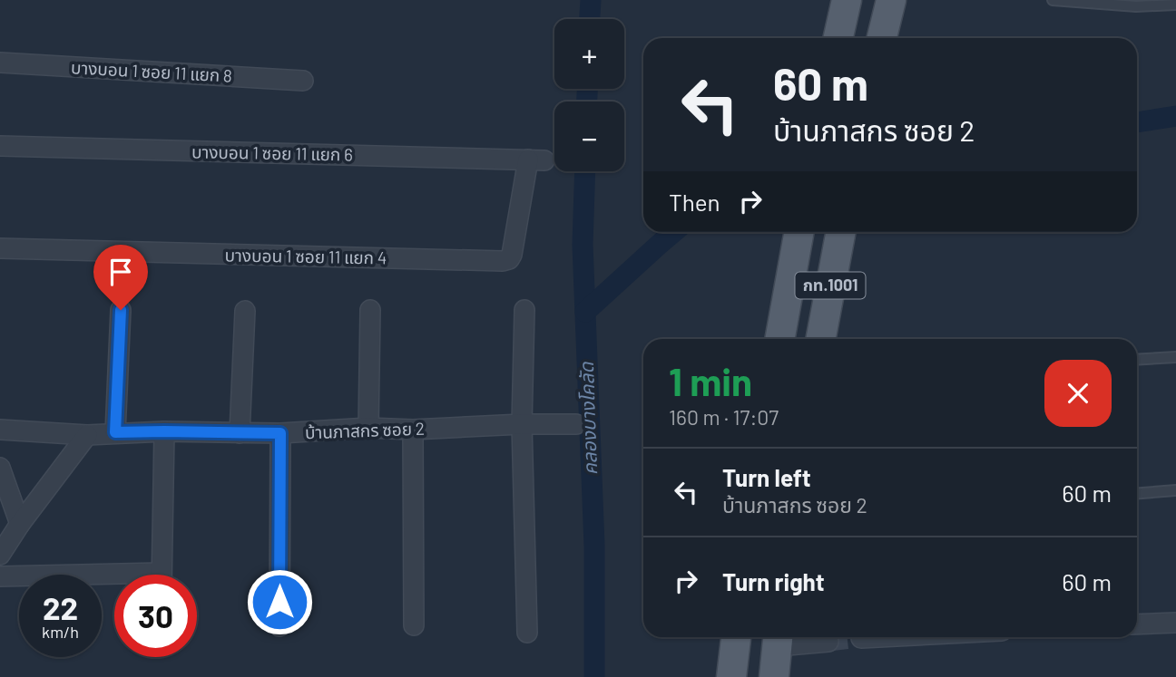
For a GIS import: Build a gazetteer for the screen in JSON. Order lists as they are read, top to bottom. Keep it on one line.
{"streets":{"main road":["กท.1001"],"street":["บางบอน 1 ซอย 11 แยก 8","บางบอน 1 ซอย 11 แยก 6","บางบอน 1 ซอย 11 แยก 4","บ้านภาสกร ซอย 2"]},"crossings":[["บางบอน 1 ซอย 11 แยก 6","บางบอน 1 ซอย 11 แยก 4"]],"water":["คลองบางโคลัด"],"page":{"map_buttons":["+","−"],"turn":["60 m","บ้านภาสกร ซอย 2"],"then":"Then","heading":["1 min","160 m · 17:07"],"list":[{"name":"Turn left","note":"บ้านภาสกร ซอย 2","value":"60 m"},{"name":"Turn right","value":"60 m"}],"speed":"22 km/h","limit":"30"}}
